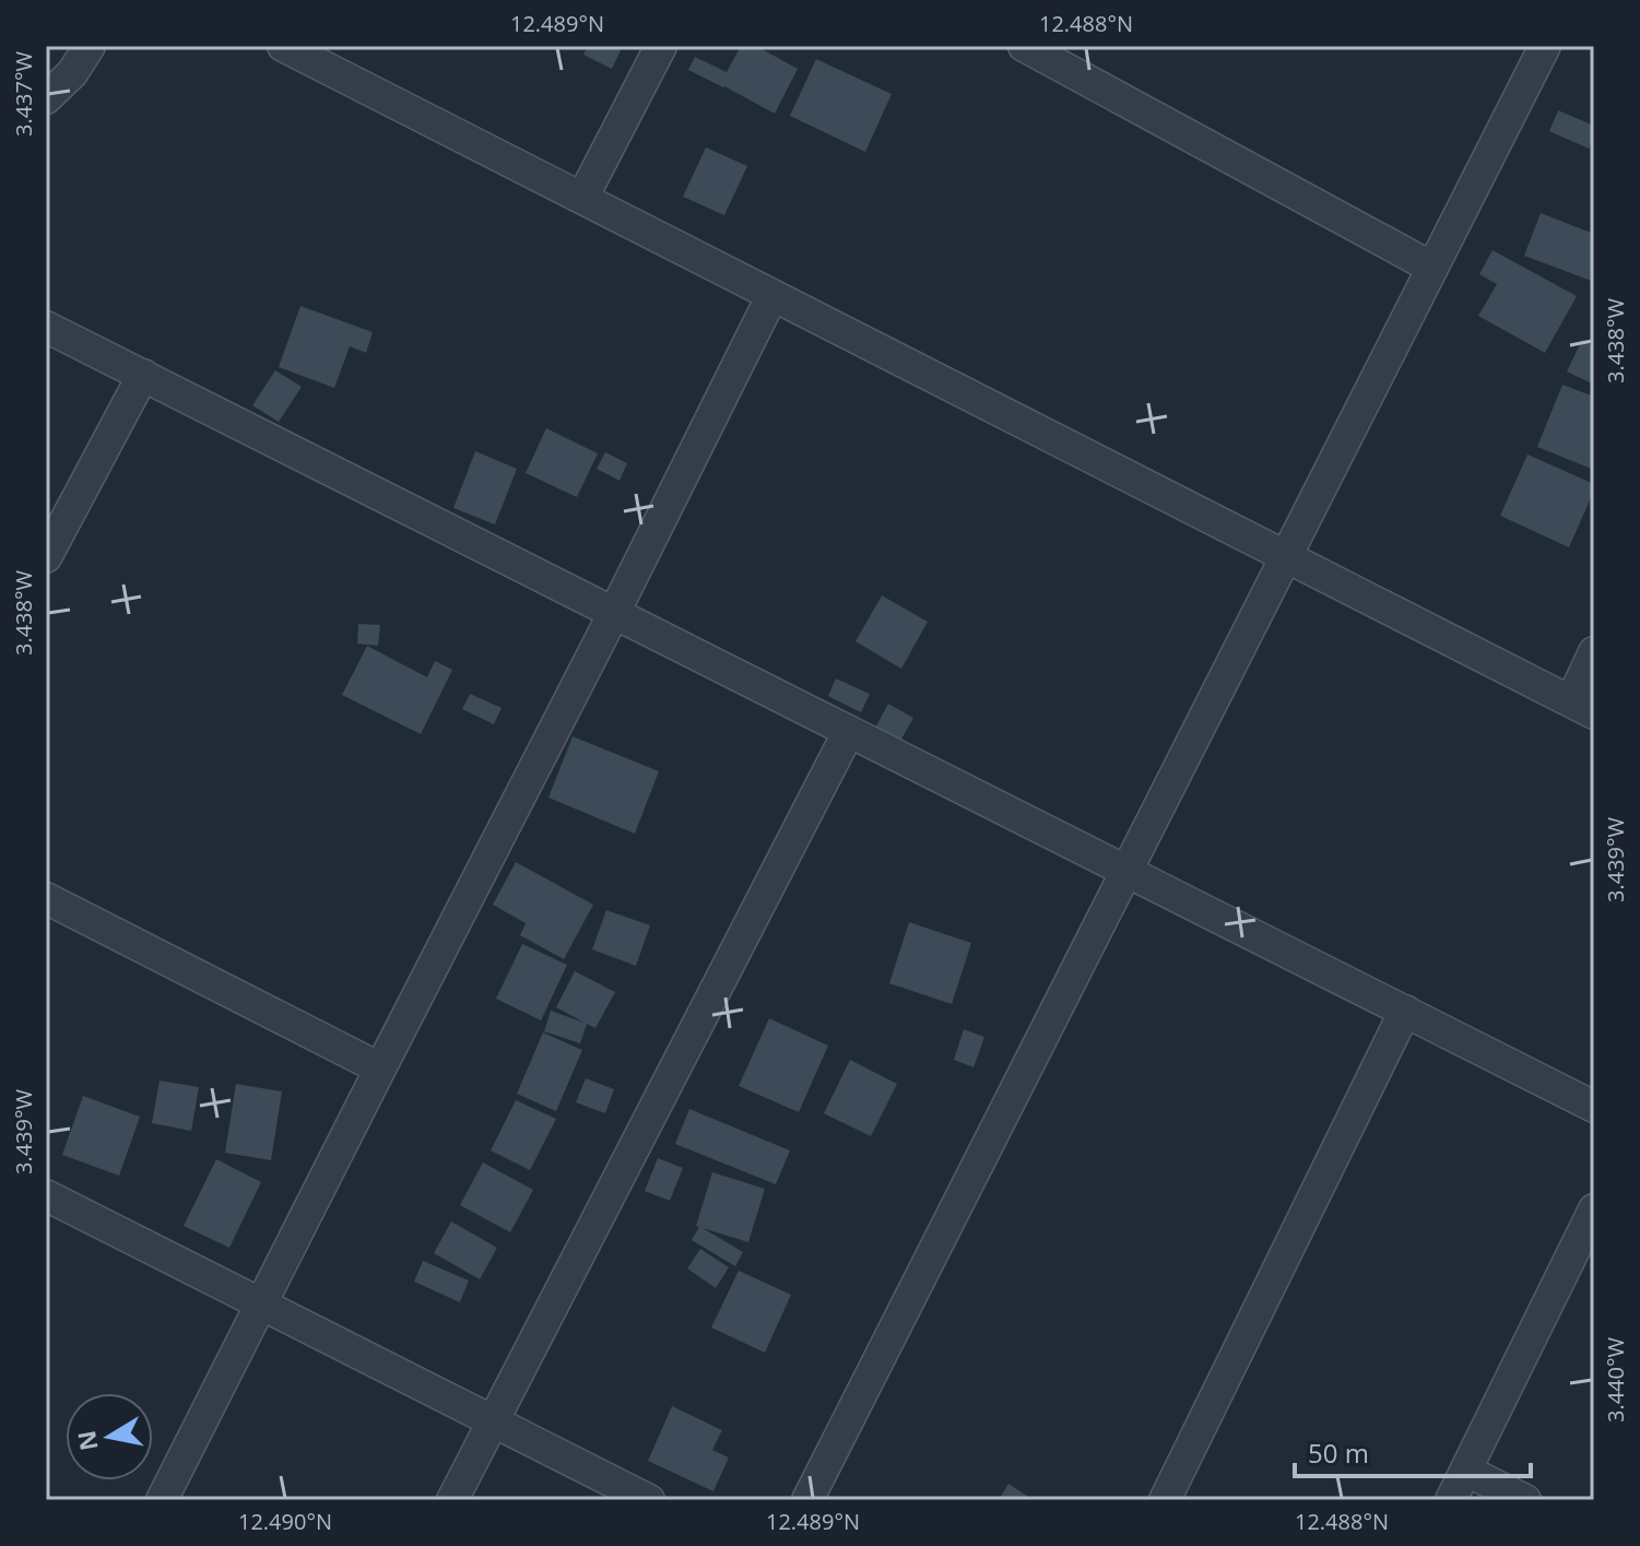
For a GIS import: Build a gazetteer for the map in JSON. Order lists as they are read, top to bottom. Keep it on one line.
{"scale_bar":"50 m","north":"left","coordinates":["12.489°N","12.488°N","3.437°W","3.438°W","3.439°W","3.440°W","12.490°N"]}
